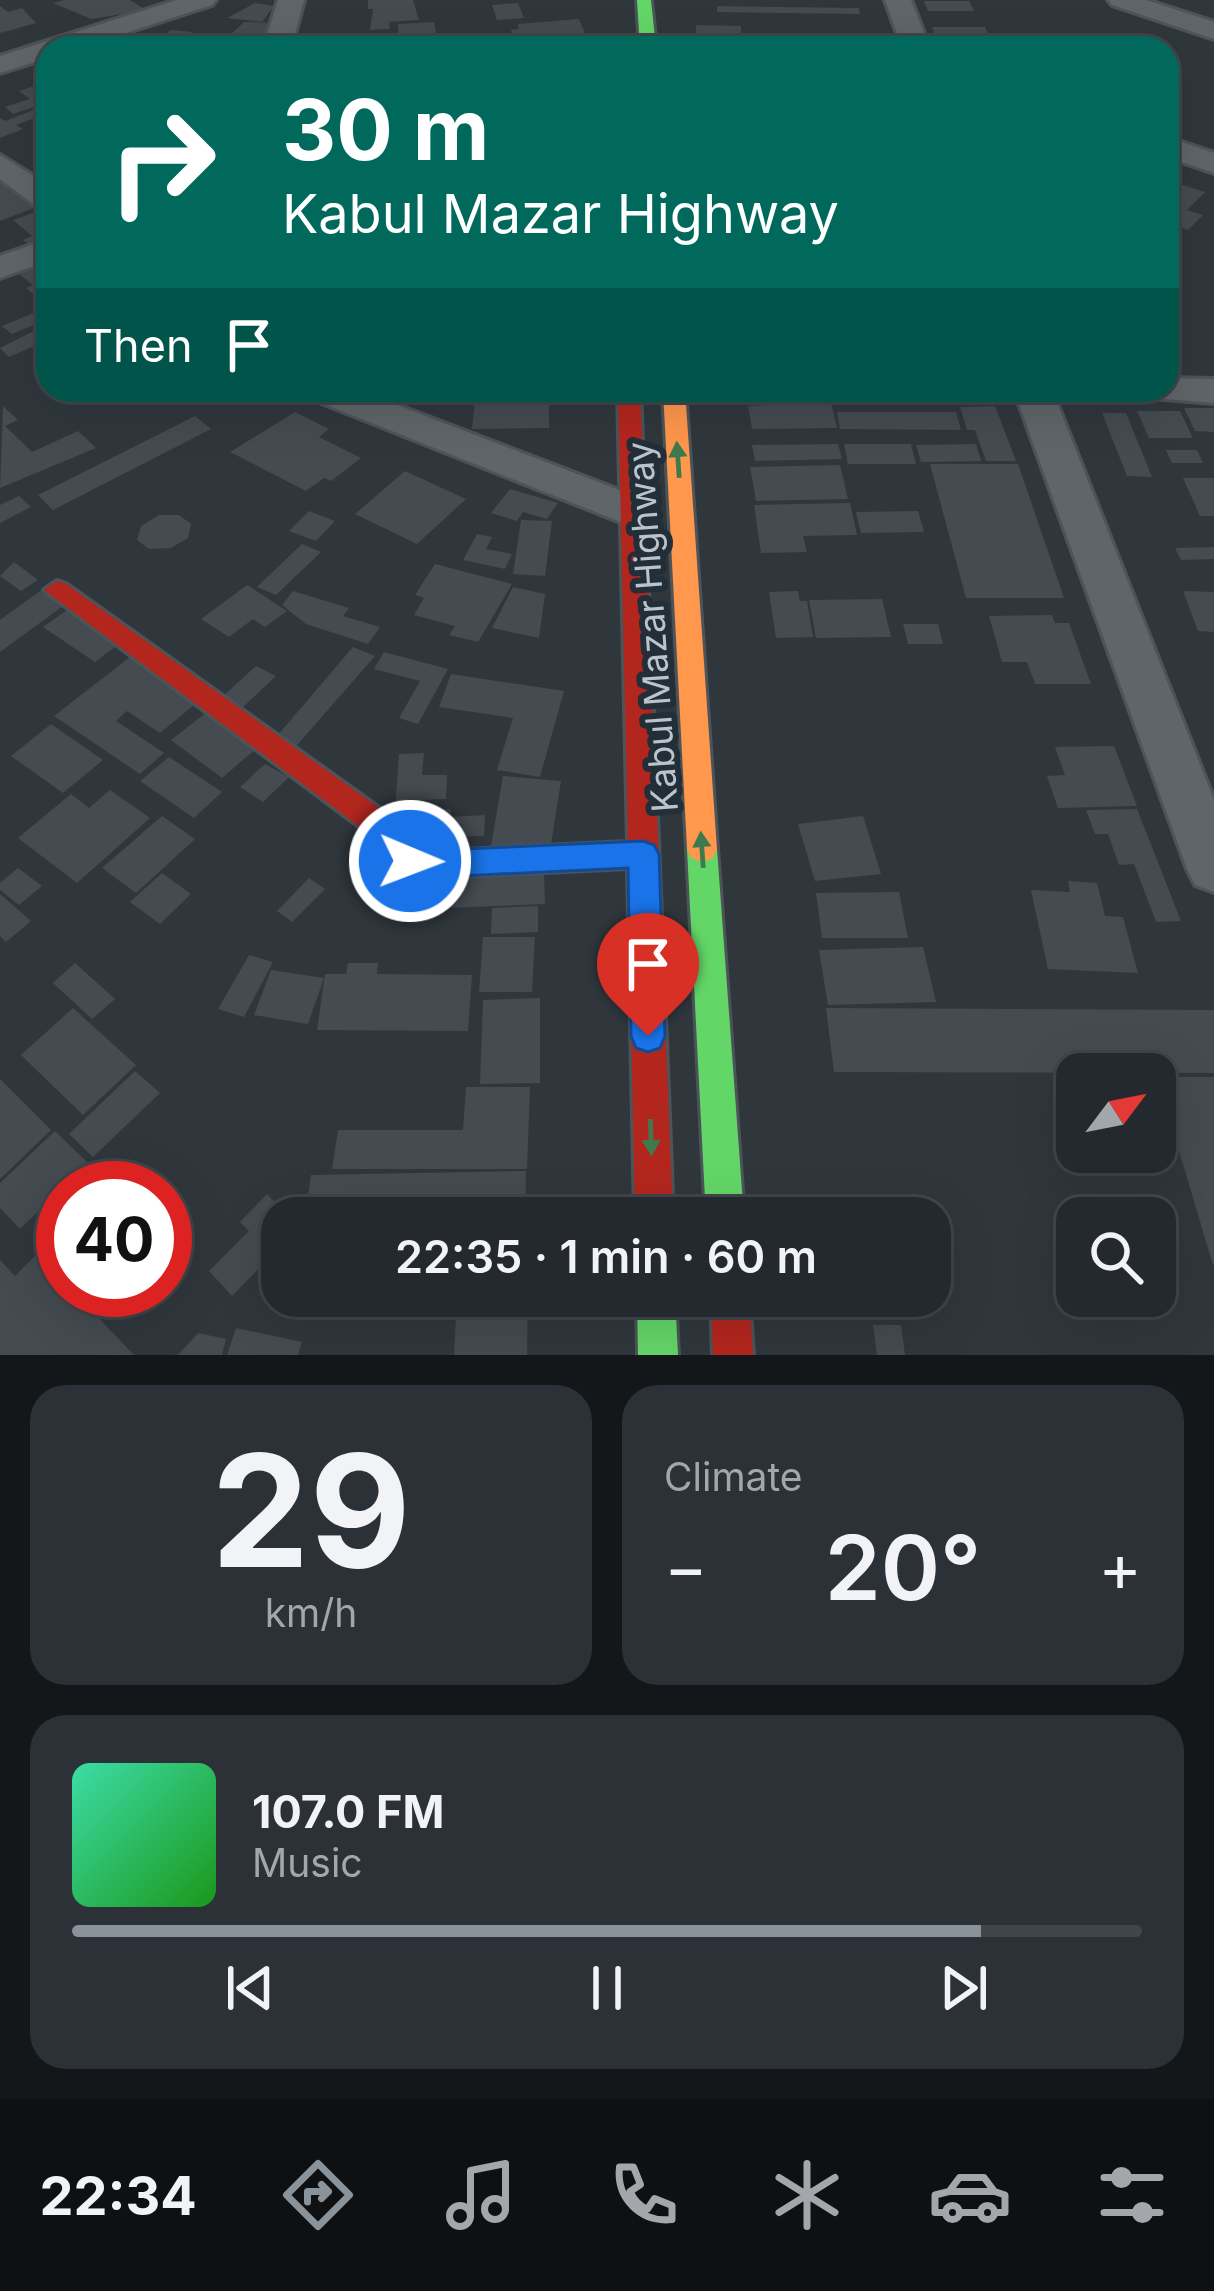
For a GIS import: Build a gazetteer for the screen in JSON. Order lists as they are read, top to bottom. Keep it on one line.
{"streets":{"main road":["Kabul Mazar Highway"]},"north":"top right","page":{"turn":["30 m","Kabul Mazar Highway"],"then":"Then","limit":"40","trip":"22:35 · 1 min · 60 m","tile":[["29","km/h"],"Climate"],"heat":["−","20°","+"],"song":["107.0 FM","Music"],"tabs":"22:34"}}
